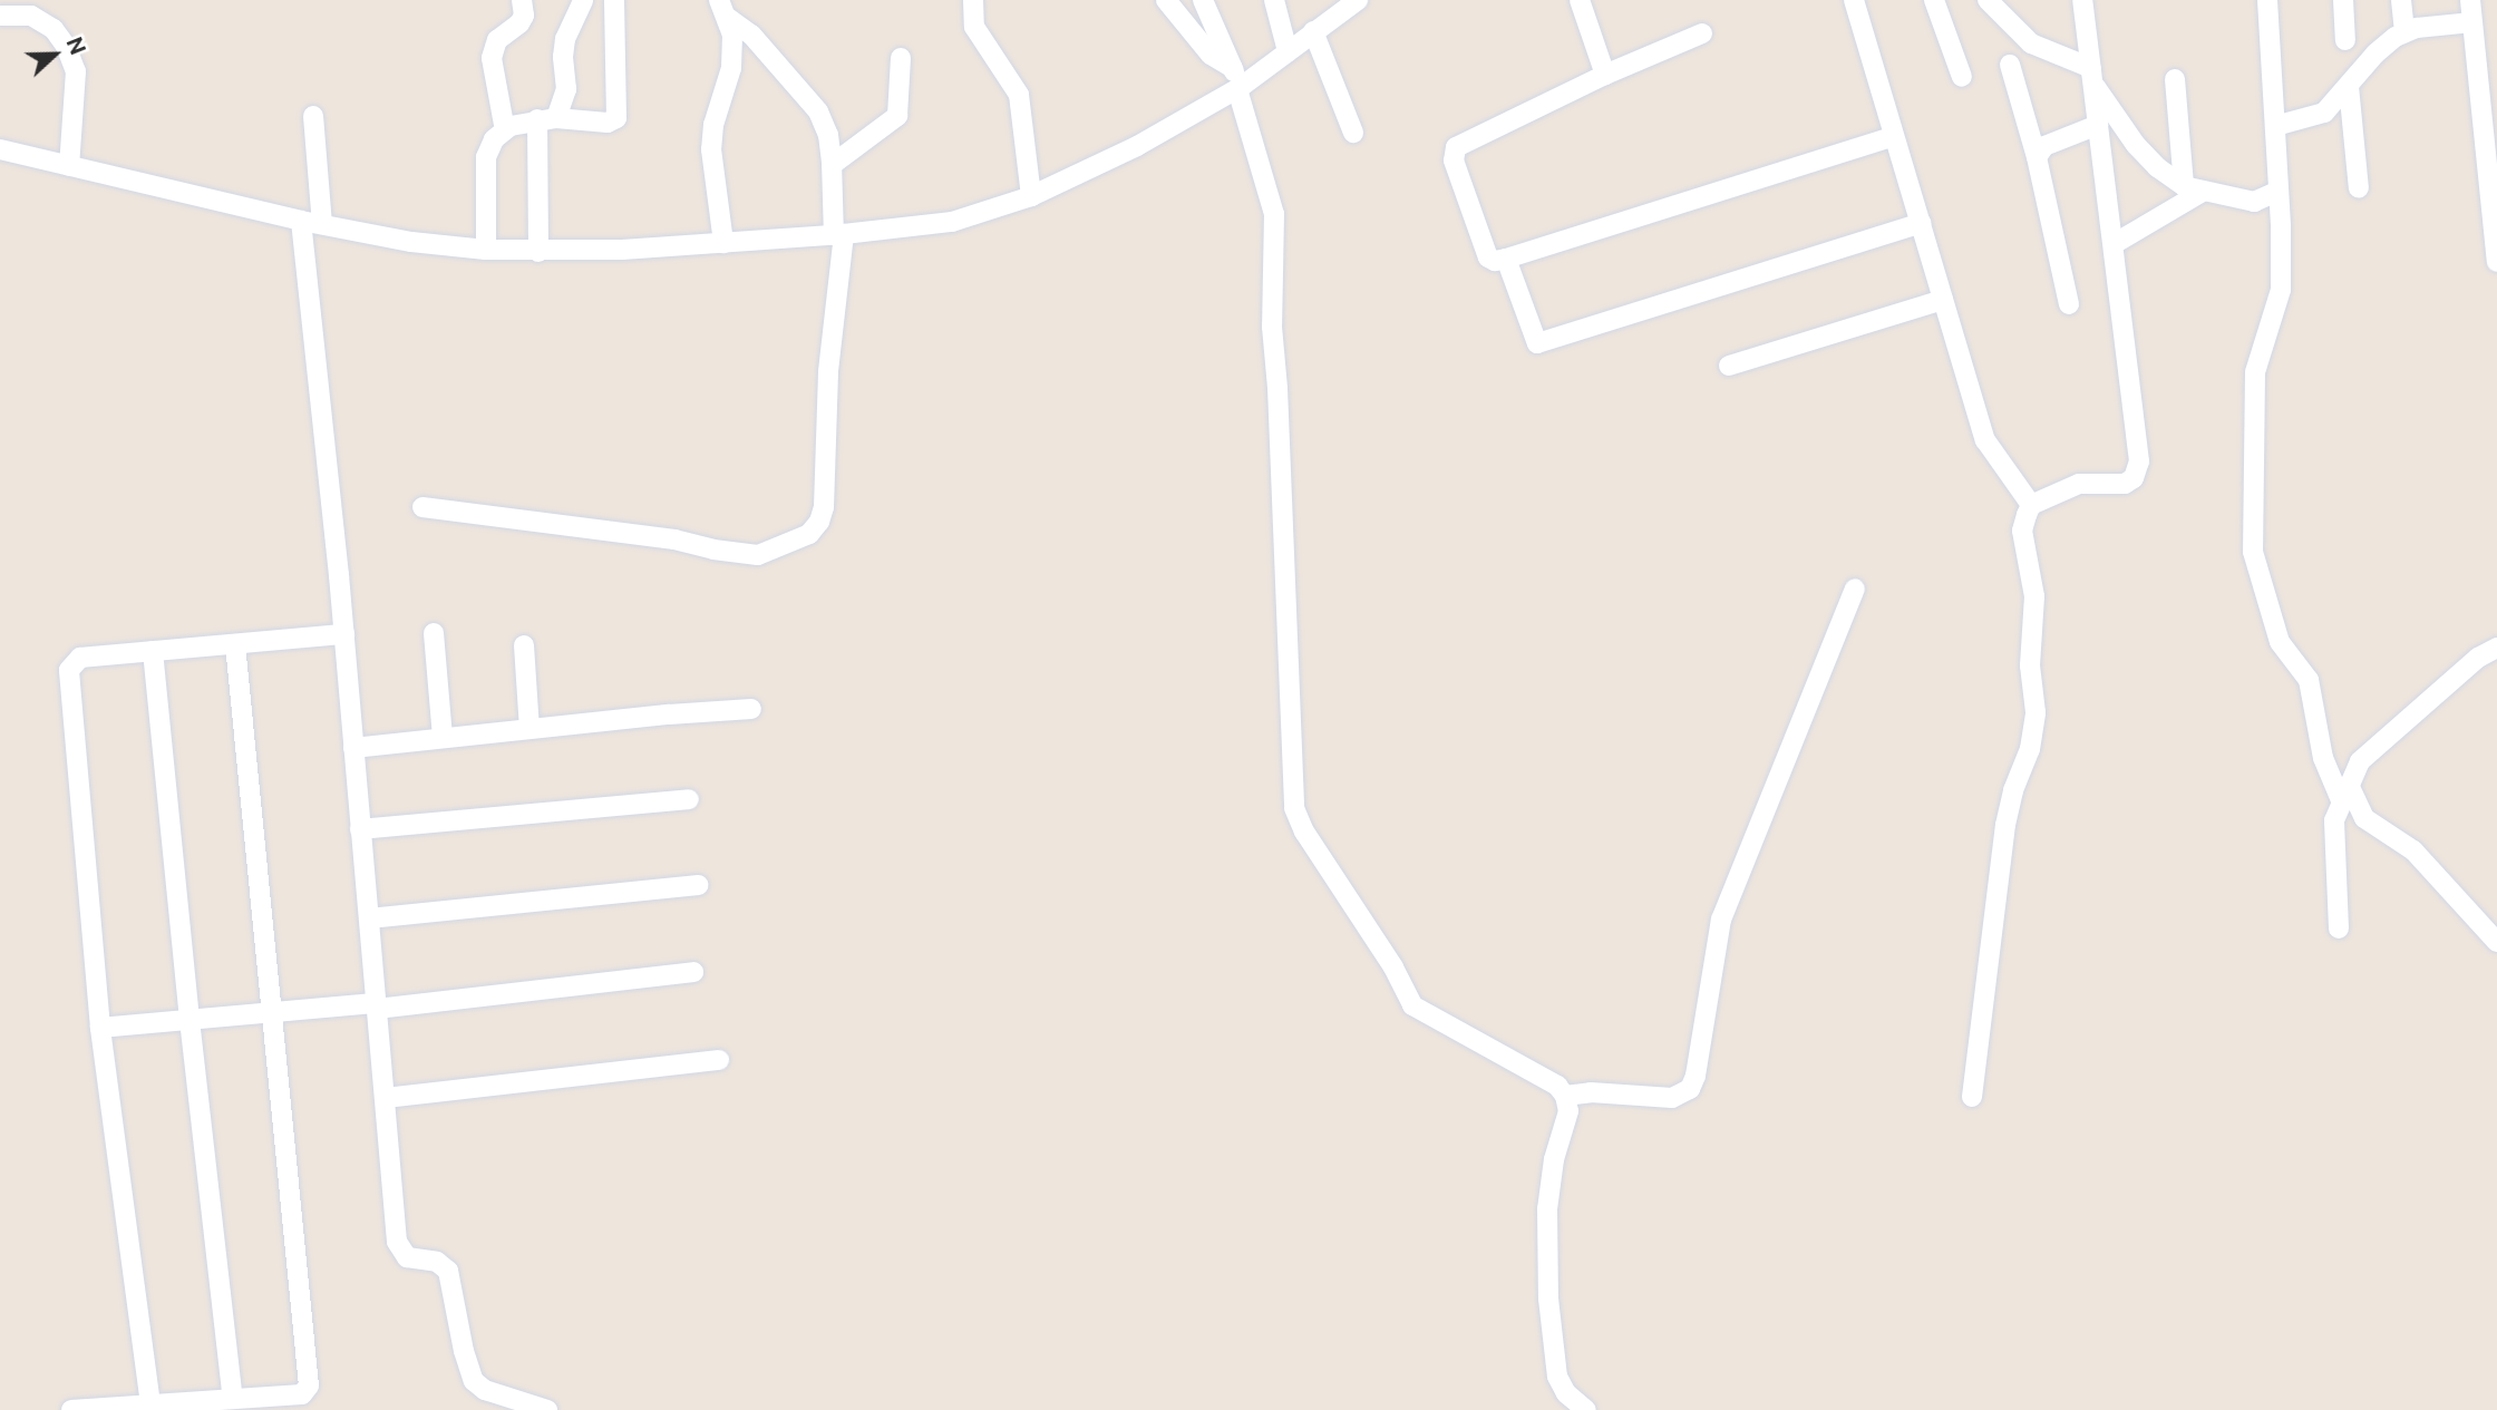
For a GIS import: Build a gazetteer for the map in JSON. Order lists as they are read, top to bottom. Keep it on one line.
{"north":"right"}
